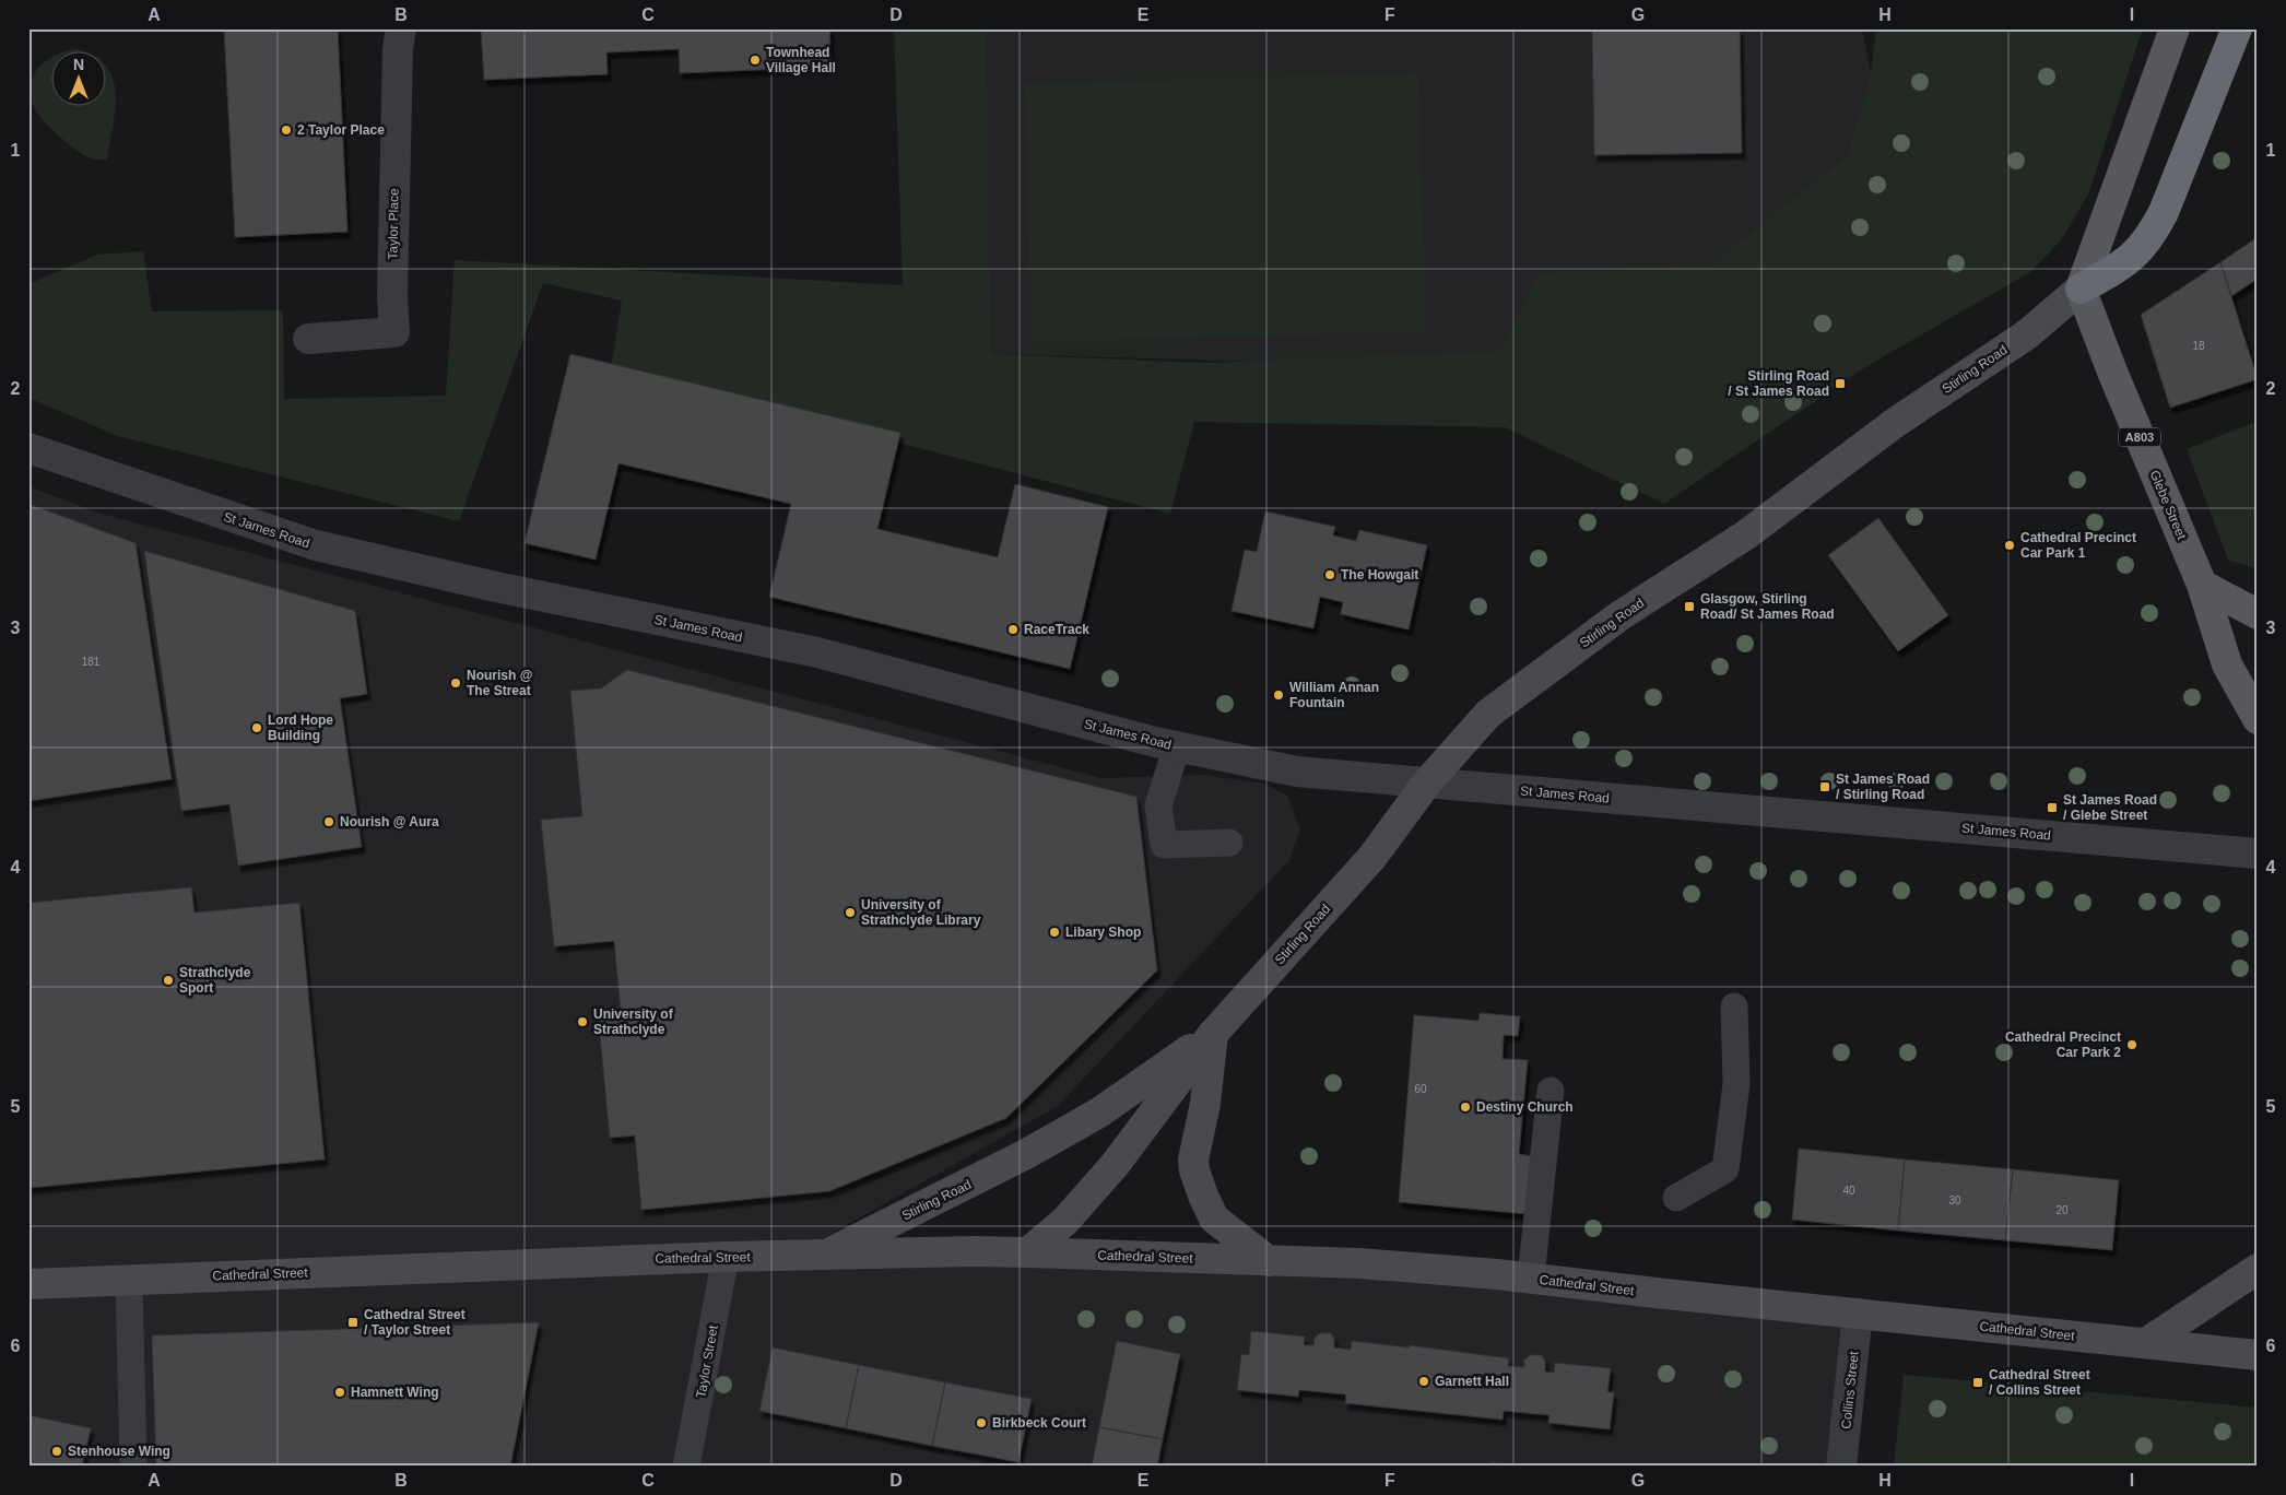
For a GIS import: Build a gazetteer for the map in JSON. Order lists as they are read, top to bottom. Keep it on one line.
{"streets":{"main road":["A803","Glebe Street"],"street":["Taylor Place","Stirling Road","St James Road","Cathedral Street","Collins Street"],"lane":["Taylor Street"]},"crossings":[["Stirling Road","Glebe Street"],["Stirling Road","St James Road"],["Stirling Road","Cathedral Street"],["Cathedral Street","Taylor Street"],["Cathedral Street","Collins Street"]],"places":{"other":["Townhead Village Hall","2 Taylor Place","Cathedral Precinct Car Park 1","The Howgait","RaceTrack","Nourish @ The Streat","William Annan Fountain","Lord Hope Building","Nourish @ Aura","University of Strathclyde Library","Libary Shop","Strathclyde Sport","University of Strathclyde","Cathedral Precinct Car Park 2","Destiny Church","Garnett Hall","Hamnett Wing","Birkbeck Court","Stenhouse Wing"],"transit":["Stirling Road / St James Road","Glasgow, Stirling Road/ St James Road","St James Road / Stirling Road","St James Road / Glebe Street","Cathedral Street / Taylor Street","Cathedral Street / Collins Street"]},"house_numbers":["18","181","60","40","30","20"],"north":"top","grid":{"columns":["A","B","C","D","E","F","G","H","I"],"rows":["1","2","3","4","5","6"]}}
